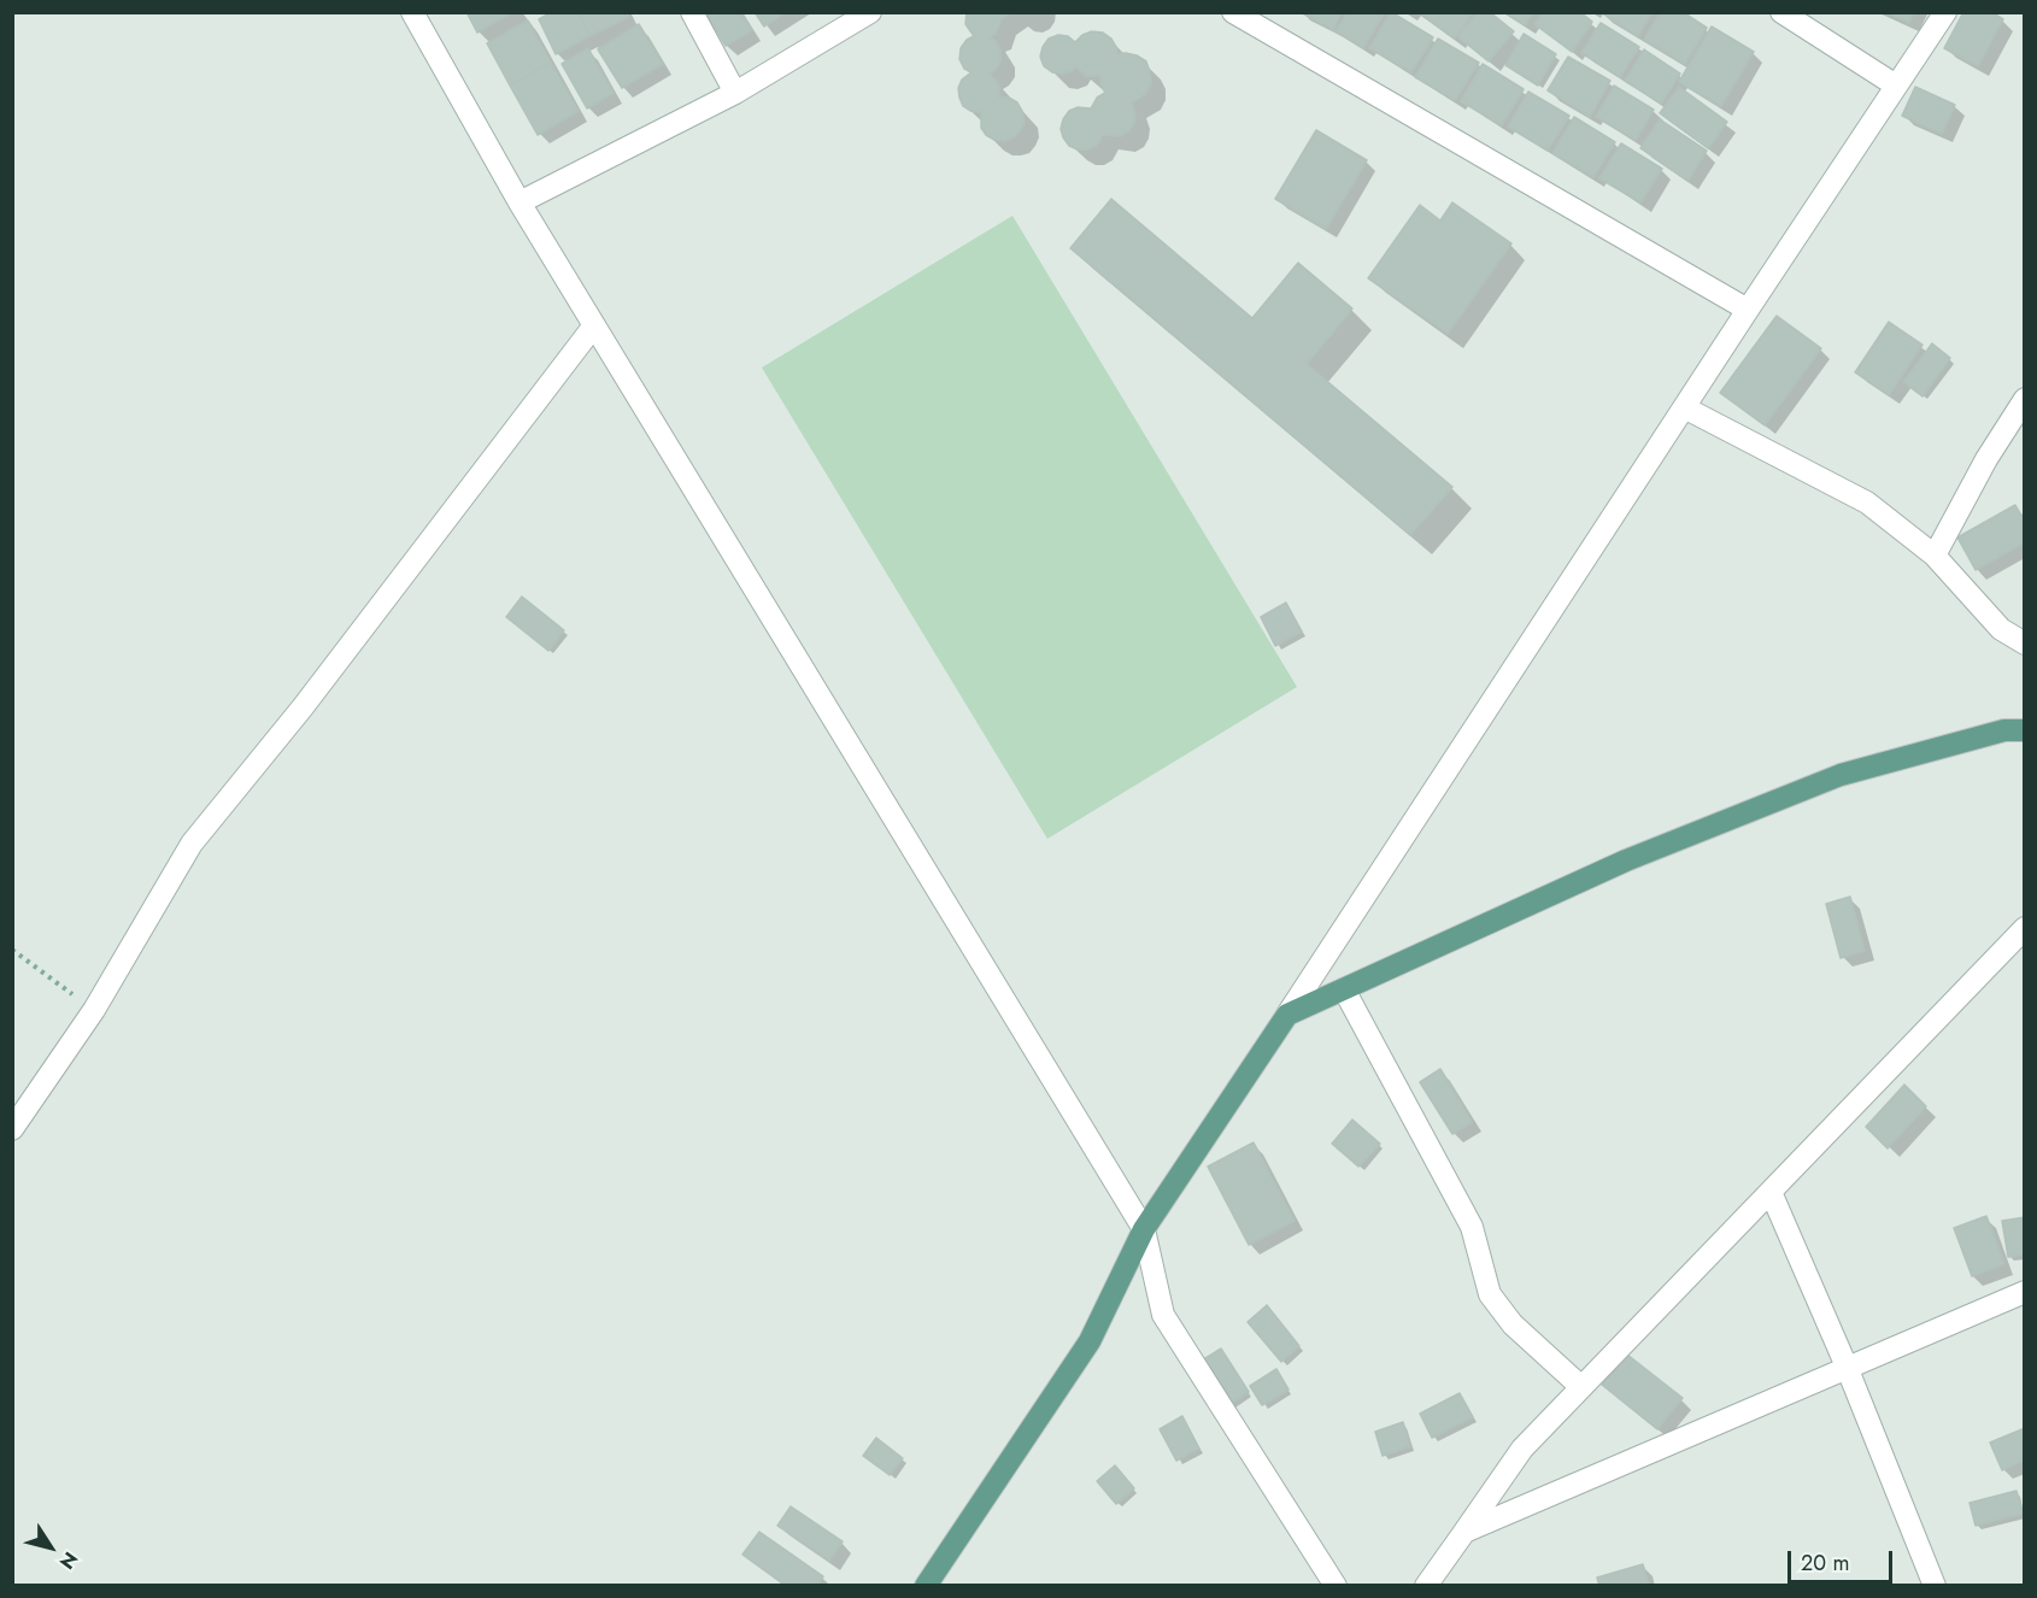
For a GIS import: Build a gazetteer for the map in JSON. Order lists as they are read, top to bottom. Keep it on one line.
{"scale_bar":"20 m","north":"bottom right"}
